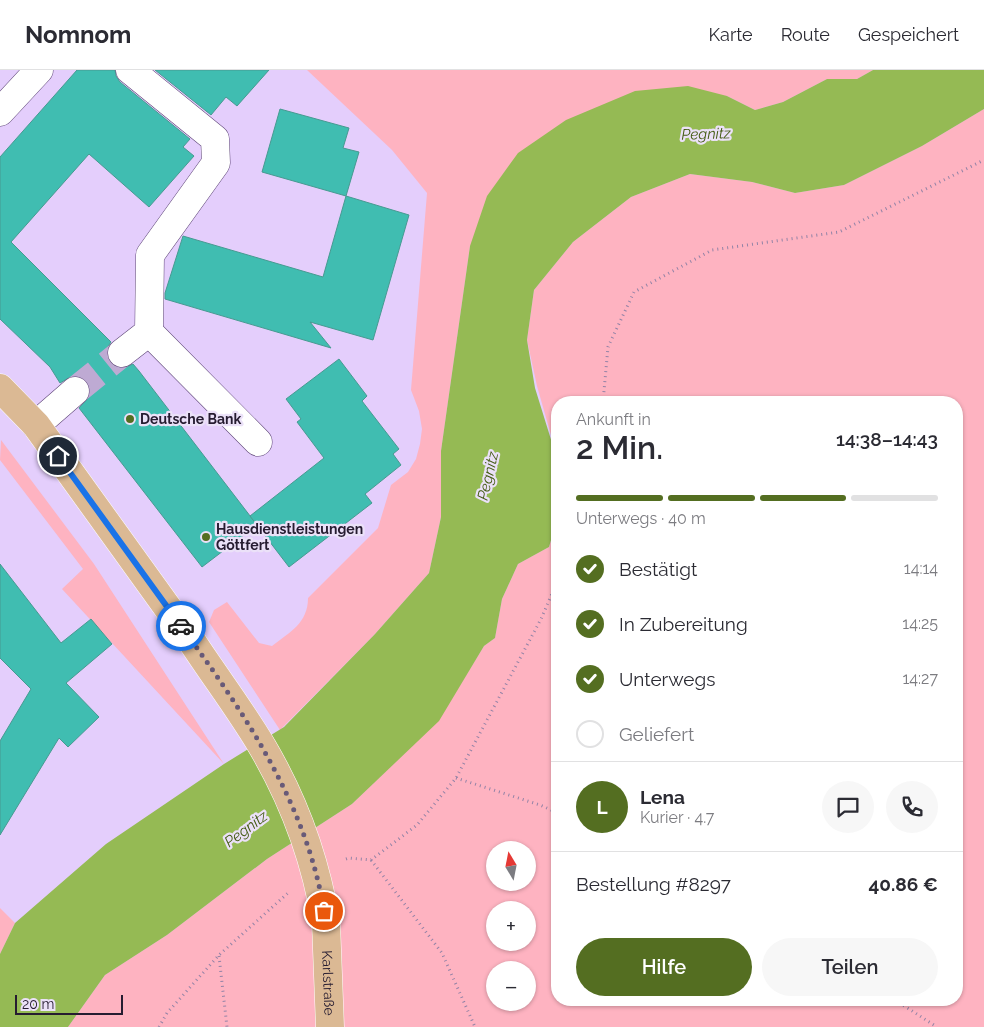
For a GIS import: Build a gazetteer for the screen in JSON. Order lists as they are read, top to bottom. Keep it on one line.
{"streets":{"main road":["Karlstraße"]},"water":["Pegnitz"],"places":["Deutsche Bank","Hausdienstleistungen Göttfert"],"scale_bar":"20 m","north":"top","page":{"header":"Nomnom","nav":["Karte","Route","Gespeichert"],"heading":["2 Min.","Ankunft in","14:38–14:43"],"panel":["Lena","Kurier · 4.7","Bestellung #8297","40.86 €"],"bar":"Unterwegs · 40 m","list":[["Bestätigt","14:14"],["In Zubereitung","14:25"],["Unterwegs","14:27"],"Geliefert"],"round":"L","map_buttons":["+","−"],"buttons":["Hilfe","Teilen"],"scale":"20 m"}}
